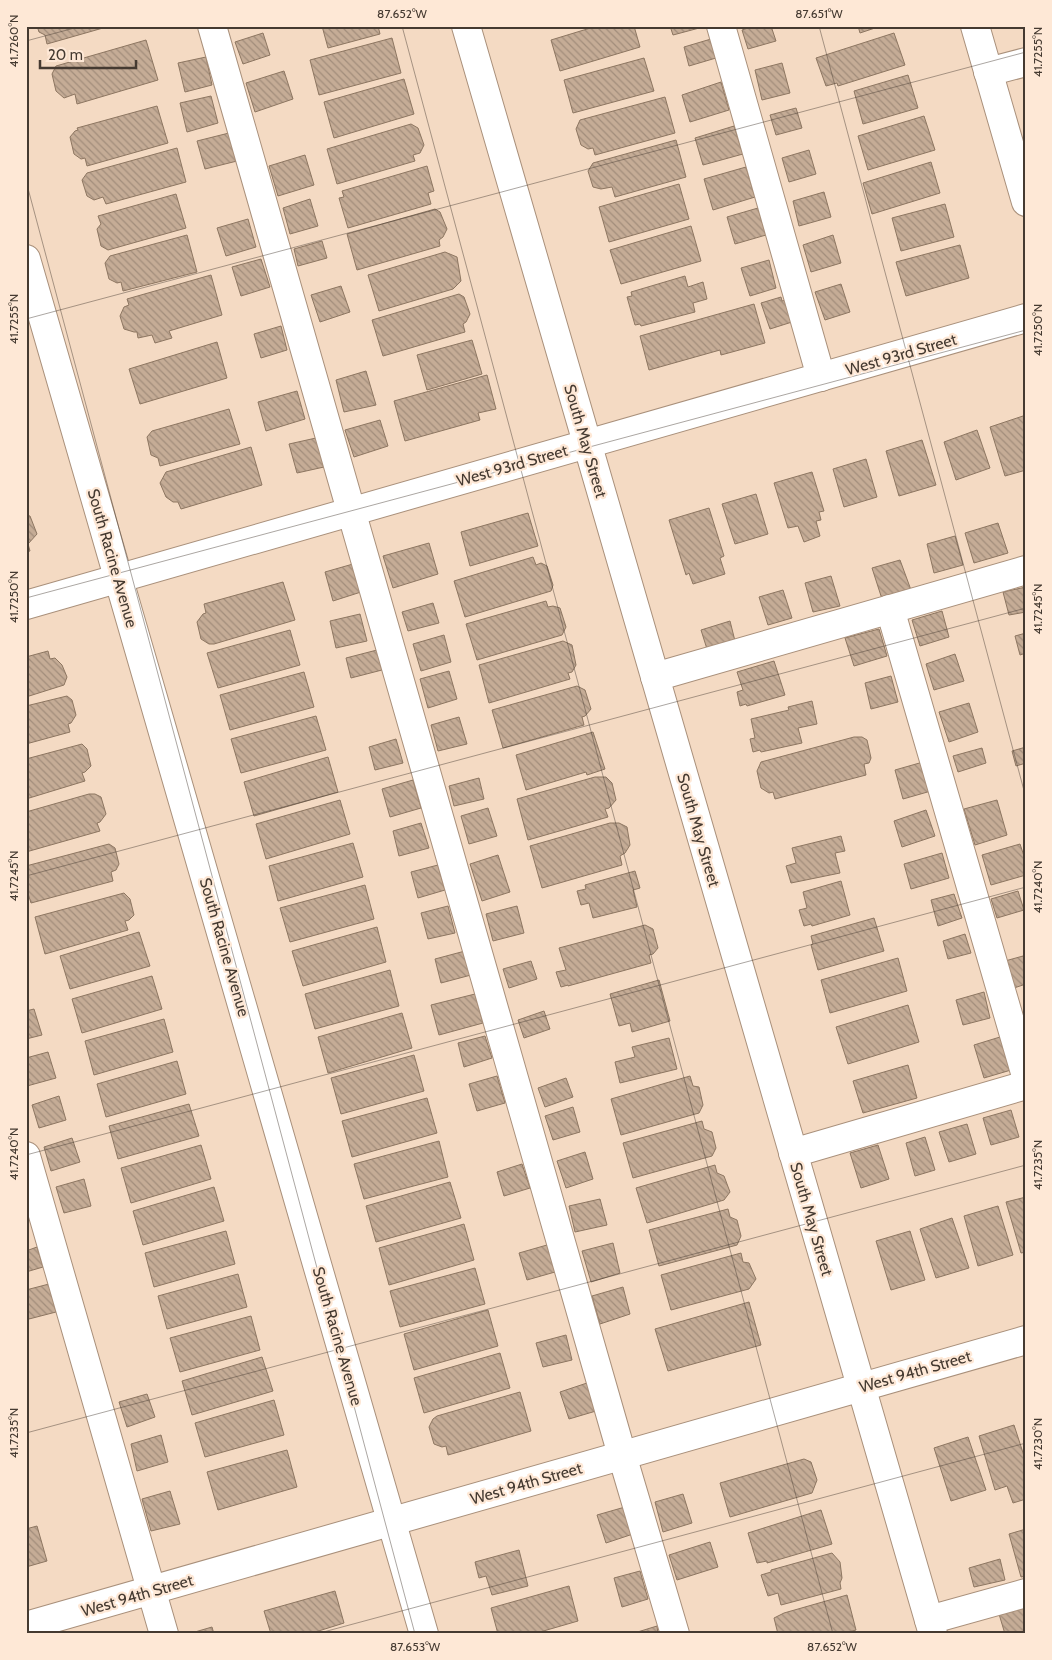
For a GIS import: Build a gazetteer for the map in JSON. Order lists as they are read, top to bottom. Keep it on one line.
{"streets":{"street":["West 93rd Street","South May Street","South Racine Avenue","West 94th Street"]},"crossings":[["West 93rd Street","South May Street"],["West 93rd Street","South Racine Avenue"],["South May Street","West 94th Street"],["South Racine Avenue","West 94th Street"]],"scale_bar":"20 m","coordinates":["87.652°W","87.651°W","41.7260°N","41.7255°N","41.7250°N","41.7245°N","41.7240°N","41.7235°N","41.7230°N","87.653°W"]}
